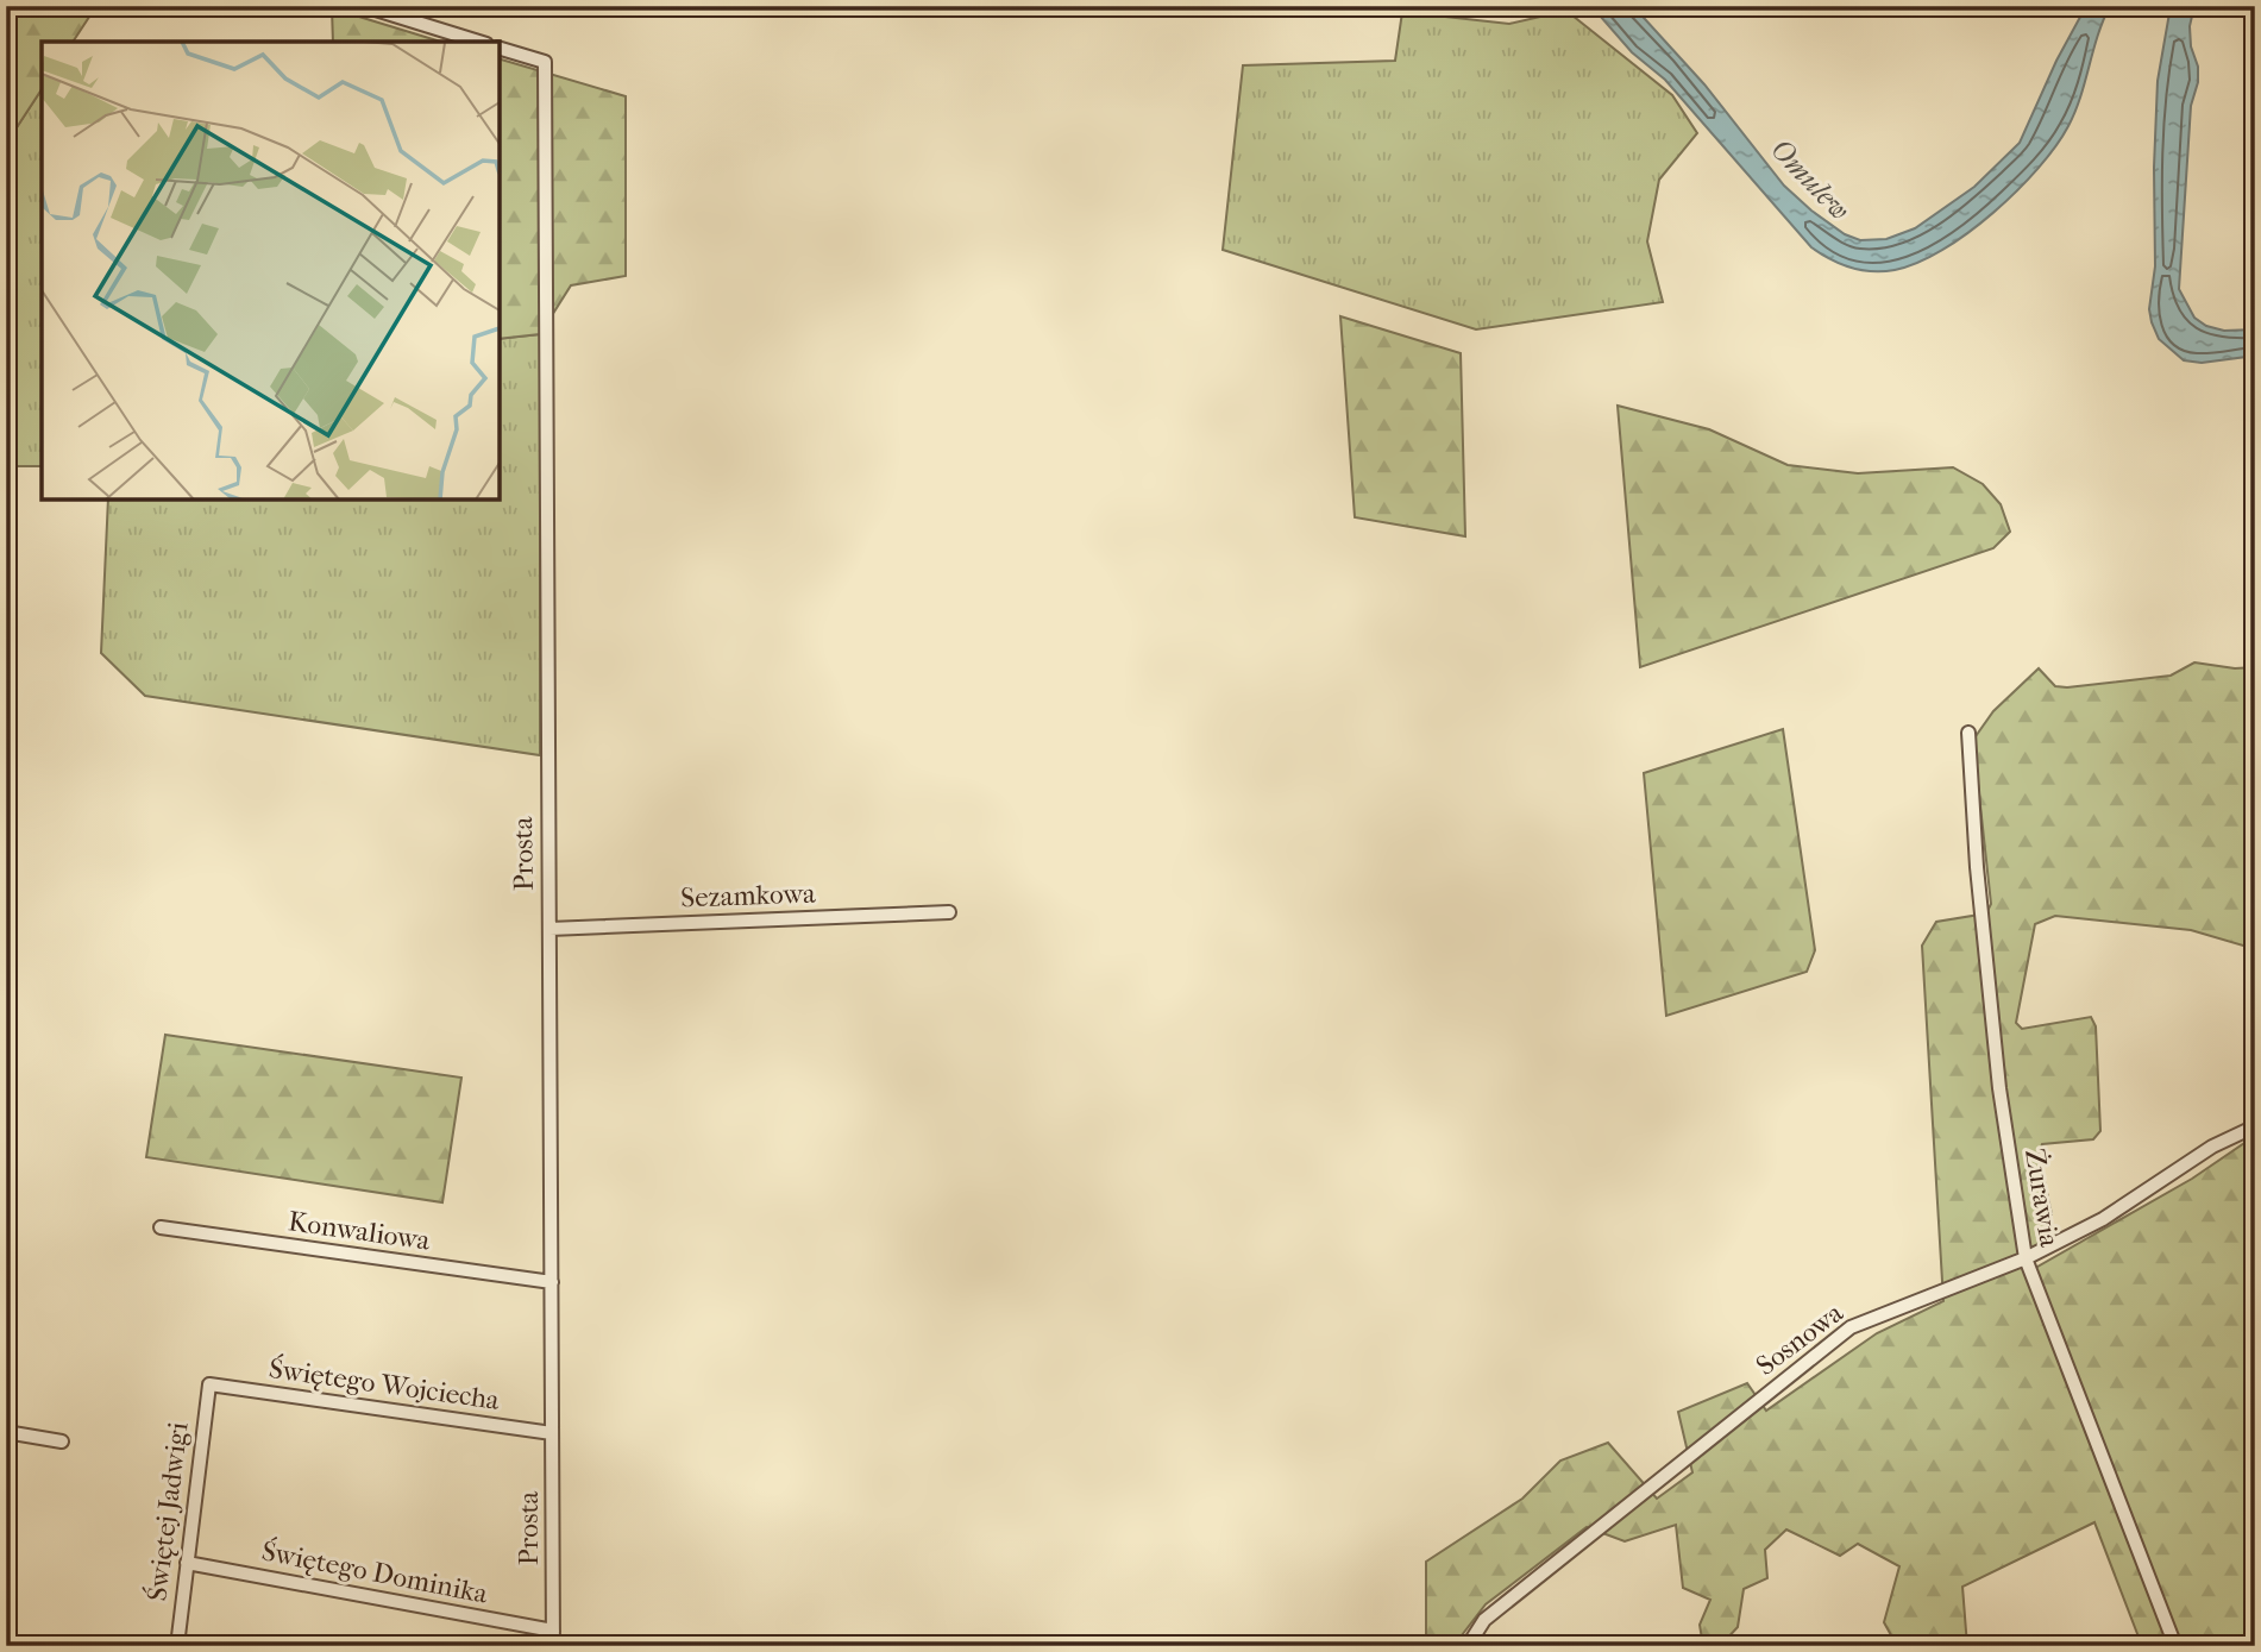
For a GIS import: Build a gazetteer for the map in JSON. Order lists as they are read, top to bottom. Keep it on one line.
{"streets":{"street":["Prosta","Sezamkowa","Żurawia","Konwaliowa","Sosnowa","Świętego Wojciecha","Świętej Jadwigi","Świętego Dominika"]},"crossings":[["Prosta","Sezamkowa"],["Prosta","Konwaliowa"],["Prosta","Świętego Wojciecha"],["Prosta","Świętego Dominika"],["Żurawia","Sosnowa"],["Świętego Wojciecha","Świętej Jadwigi"],["Świętej Jadwigi","Świętego Dominika"]],"water":["Omulew"]}
